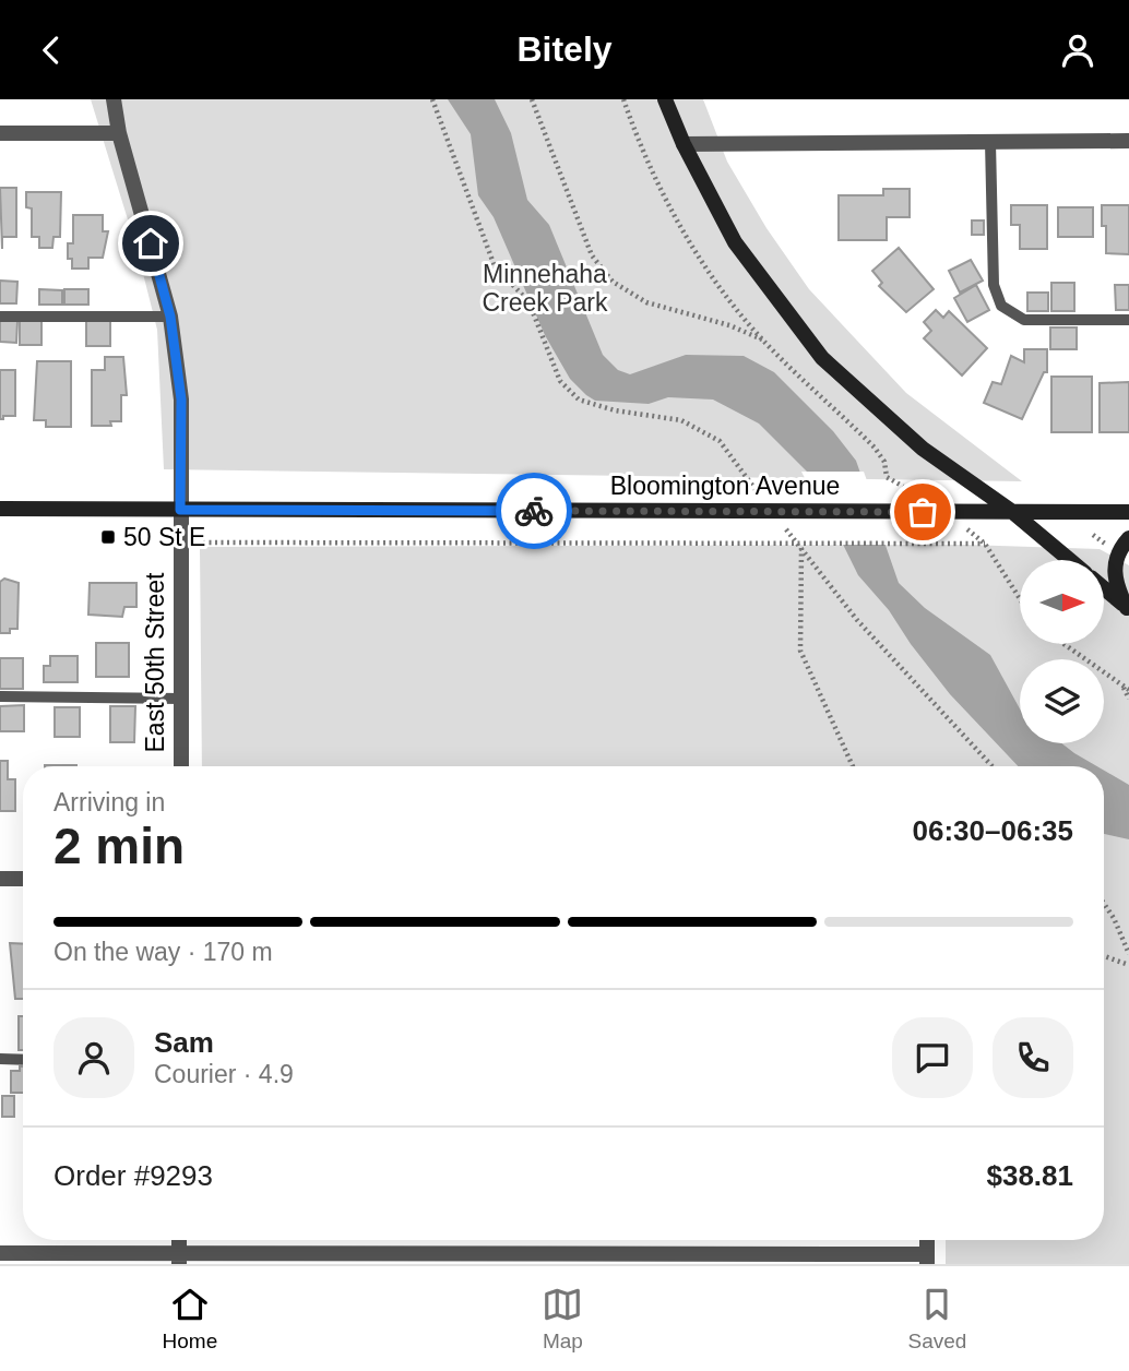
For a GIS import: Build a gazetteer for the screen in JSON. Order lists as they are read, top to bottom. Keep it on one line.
{"streets":{"street":["Bloomington Avenue","East 50th Street"]},"crossings":[["Bloomington Avenue","East 50th Street"]],"parks":["Minnehaha Creek Park"],"places":{"transit":["50 St E"]},"north":"right","page":{"header":"Bitely","heading":["2 min","Arriving in","06:30–06:35"],"panel":["Sam","Courier · 4.9","Order #9293","$38.81"],"bar":"On the way · 170 m","tabs":["Home","Map","Saved"]}}
